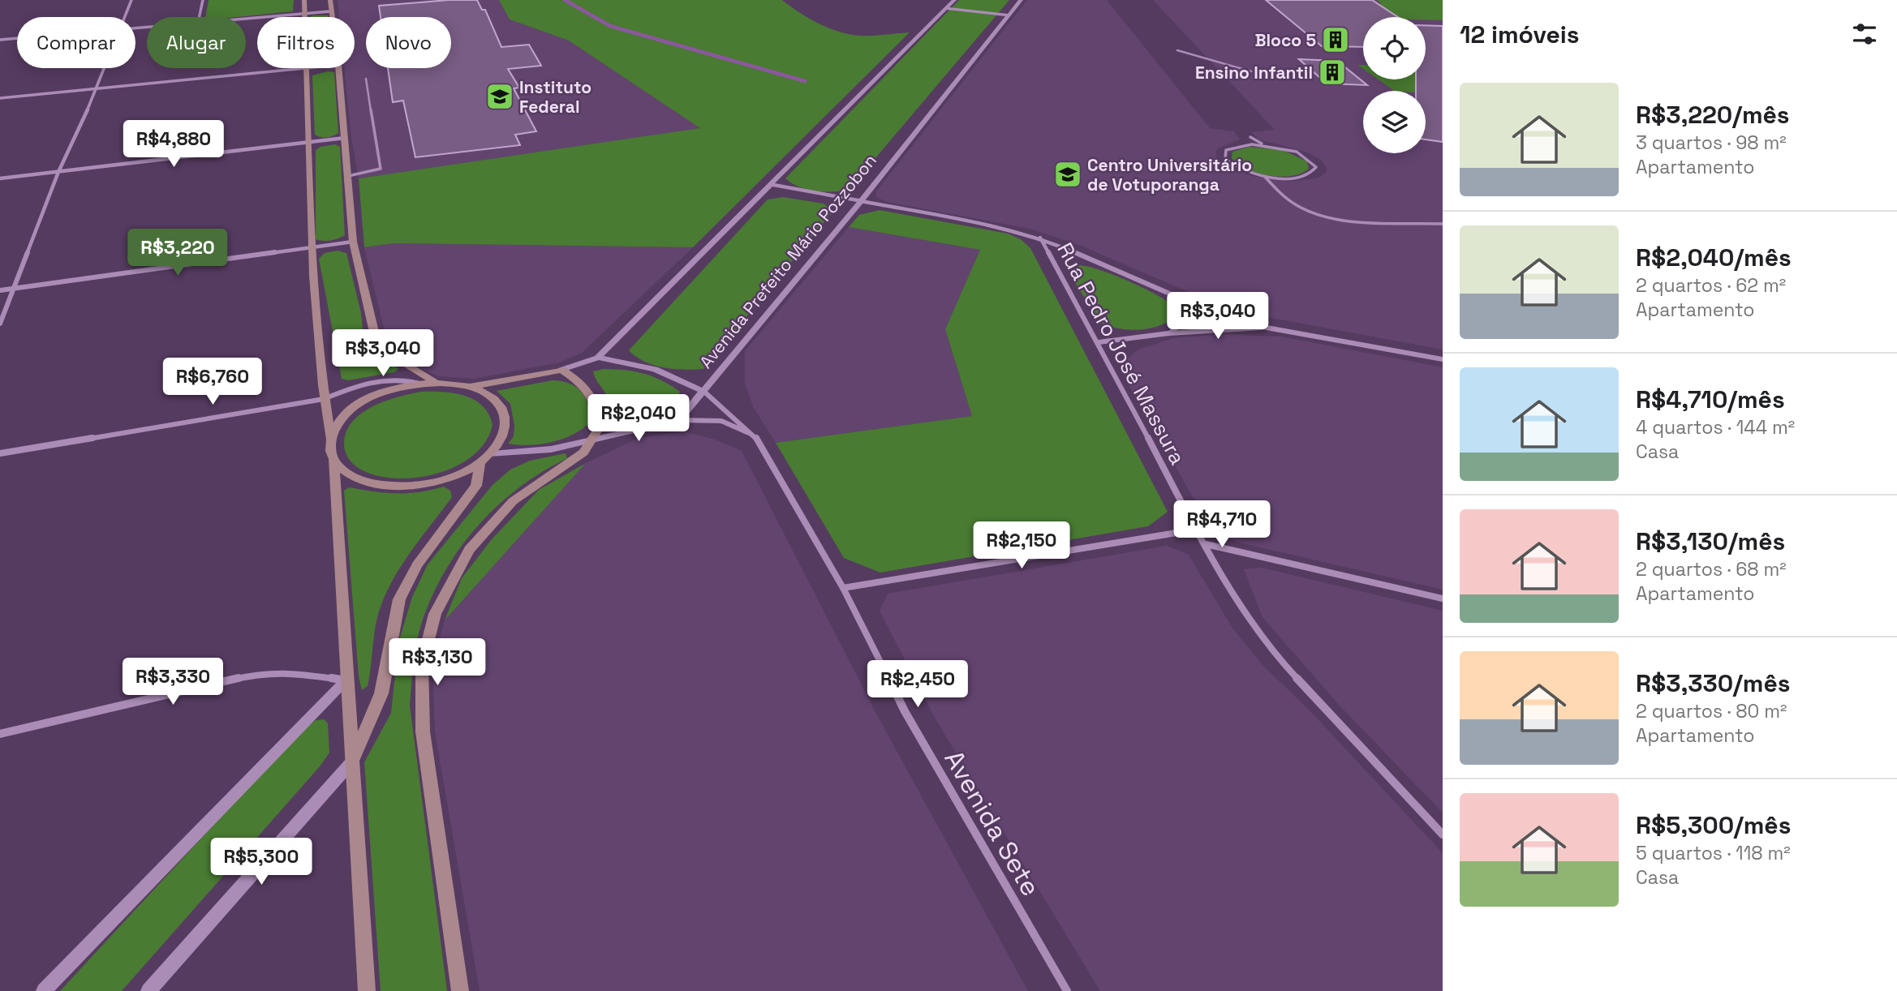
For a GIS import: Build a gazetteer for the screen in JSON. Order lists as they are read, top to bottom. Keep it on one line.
{"streets":{"street":["Avenida Prefeito Mário Pozzobon","Rua Pedro José Massura","Avenida Sete"]},"crossings":[["Avenida Prefeito Mário Pozzobon","Avenida Sete"]],"places":{"building":["Bloco 5","Ensino Infantil"],"school or university":["Instituto Federal","Centro Universitário de Votuporanga"]},"page":{"heading":"12 imóveis","chip":["Comprar","Alugar","Filtros","Novo"],"list":[{"name":"R$3,220/mês","note":"3 quartos · 98 m² · Apartamento"},{"name":"R$2,040/mês","note":"2 quartos · 62 m² · Apartamento"},{"name":"R$4,710/mês","note":"4 quartos · 144 m² · Casa"},{"name":"R$3,130/mês","note":"2 quartos · 68 m² · Apartamento"},{"name":"R$3,330/mês","note":"2 quartos · 80 m² · Apartamento"},{"name":"R$5,300/mês","note":"5 quartos · 118 m² · Casa"}],"price":["R$4,880","R$3,220","R$3,040","R$3,040","R$6,760","R$2,040","R$4,710","R$2,150","R$3,130","R$3,330","R$2,450","R$5,300"]}}
